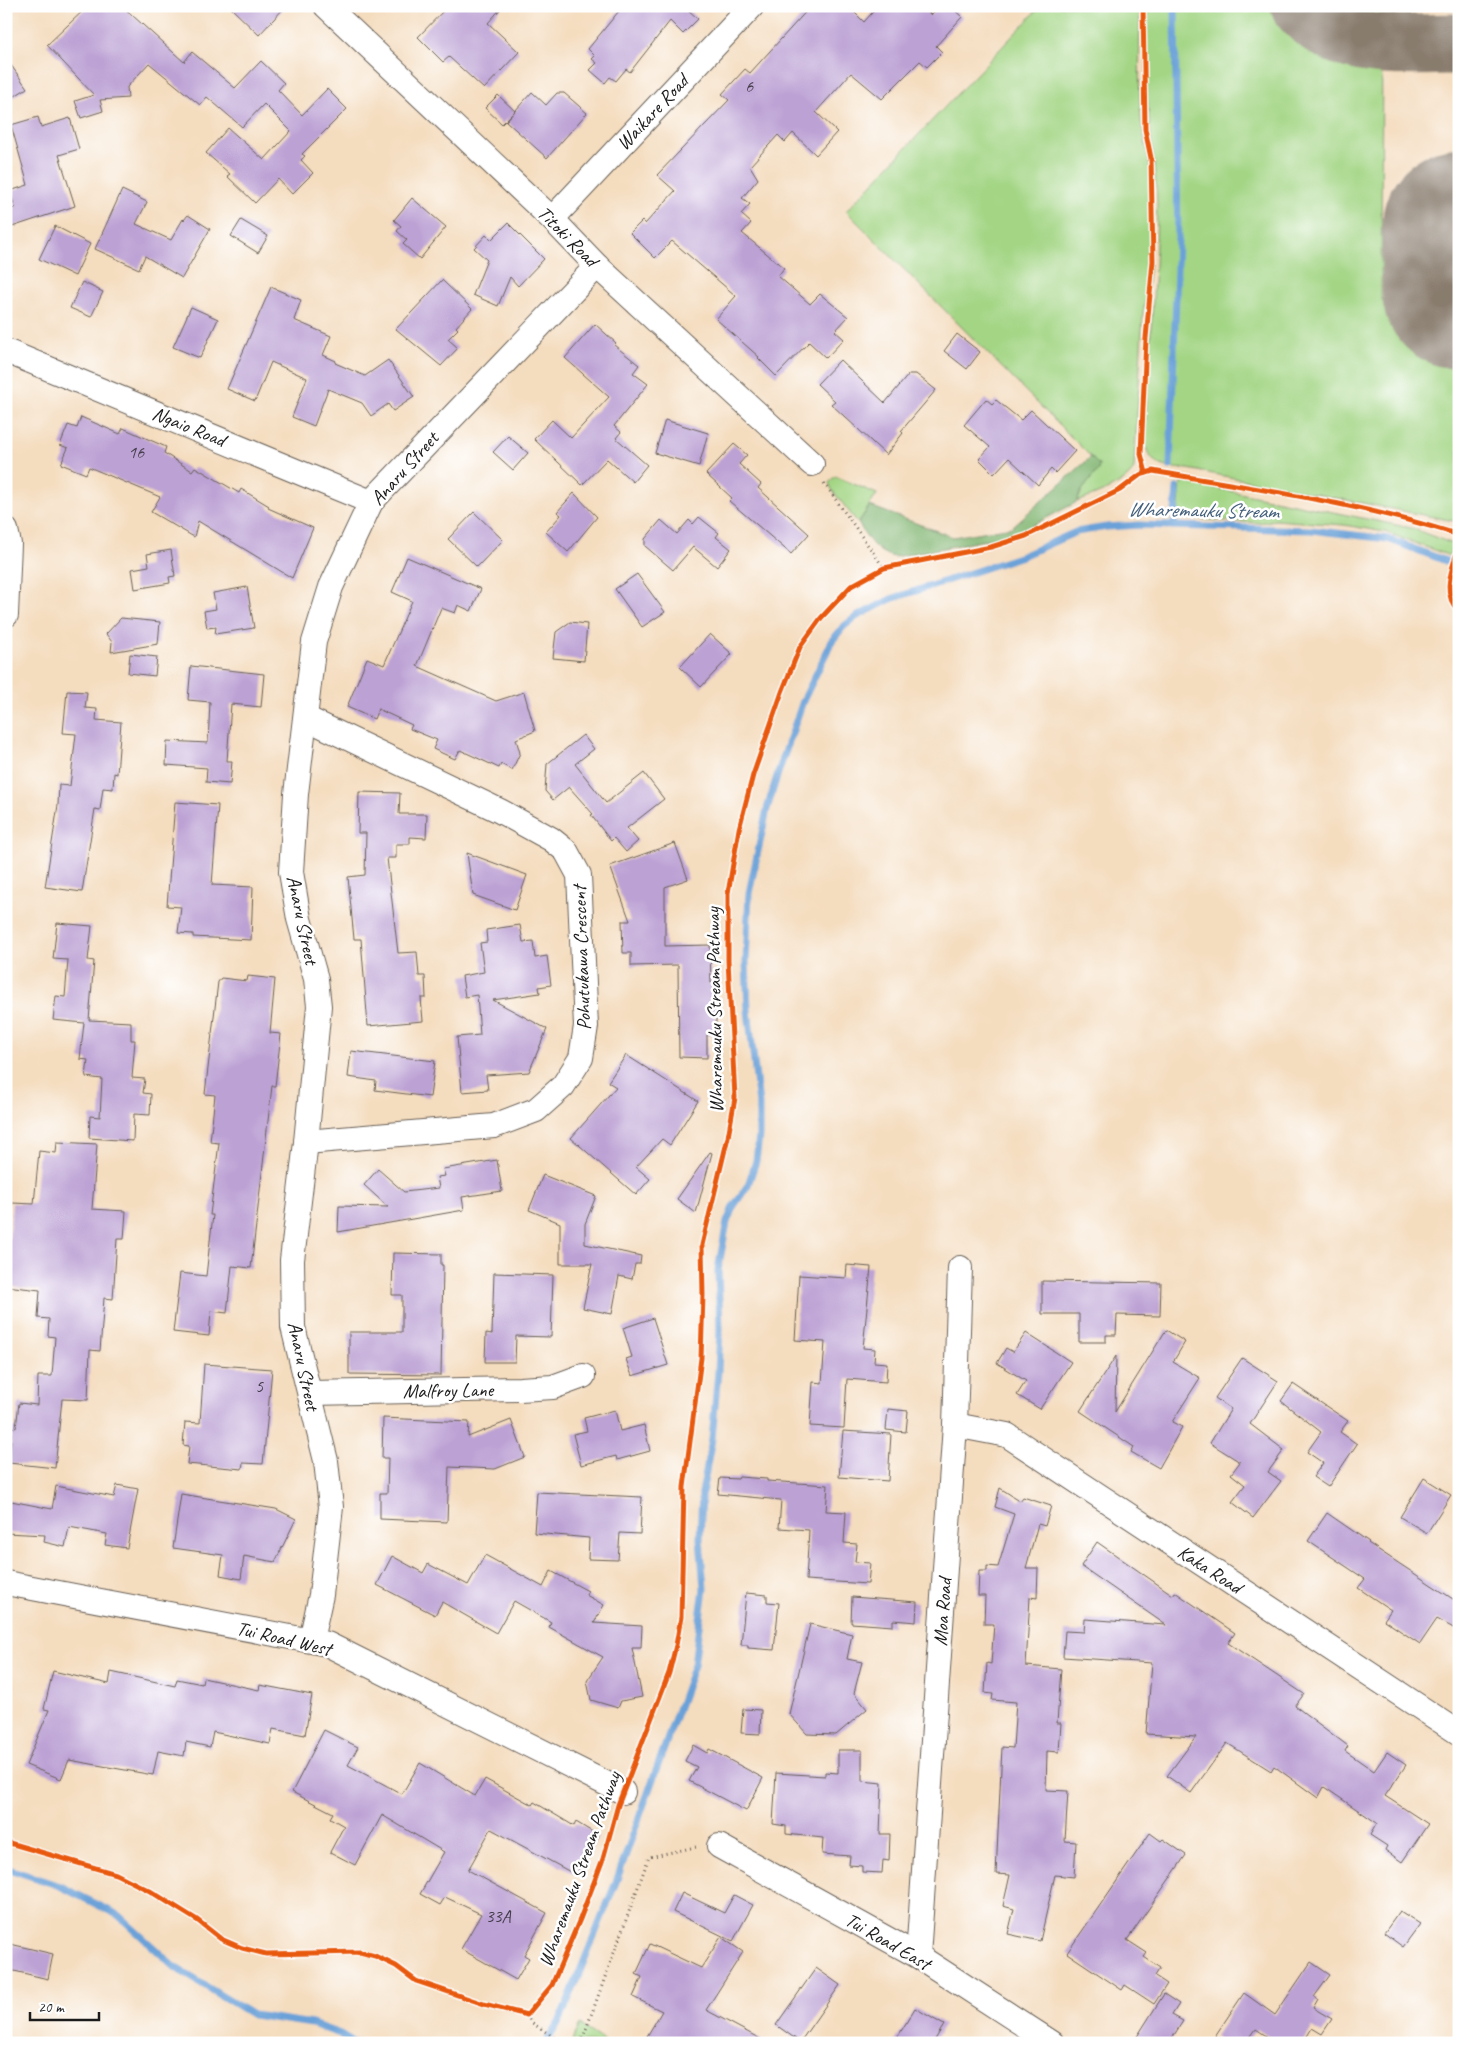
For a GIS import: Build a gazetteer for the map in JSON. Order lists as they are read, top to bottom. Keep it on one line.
{"streets":{"street":["Waikare Road","Titoki Road","Ngaio Road","Anaru Street","Pohutukawa Crescent","Malfroy Lane","Kaka Road","Moa Road","Tui Road West","Tui Road East"],"cycle path":["Wharemauku Stream Pathway"]},"crossings":[["Waikare Road","Titoki Road"],["Titoki Road","Anaru Street"],["Ngaio Road","Anaru Street"],["Anaru Street","Pohutukawa Crescent"],["Anaru Street","Malfroy Lane"],["Anaru Street","Tui Road West"],["Kaka Road","Moa Road"],["Moa Road","Tui Road East"]],"water":["Wharemauku Stream"],"house_numbers":["6","16","5","33A"],"scale_bar":"20 m"}
